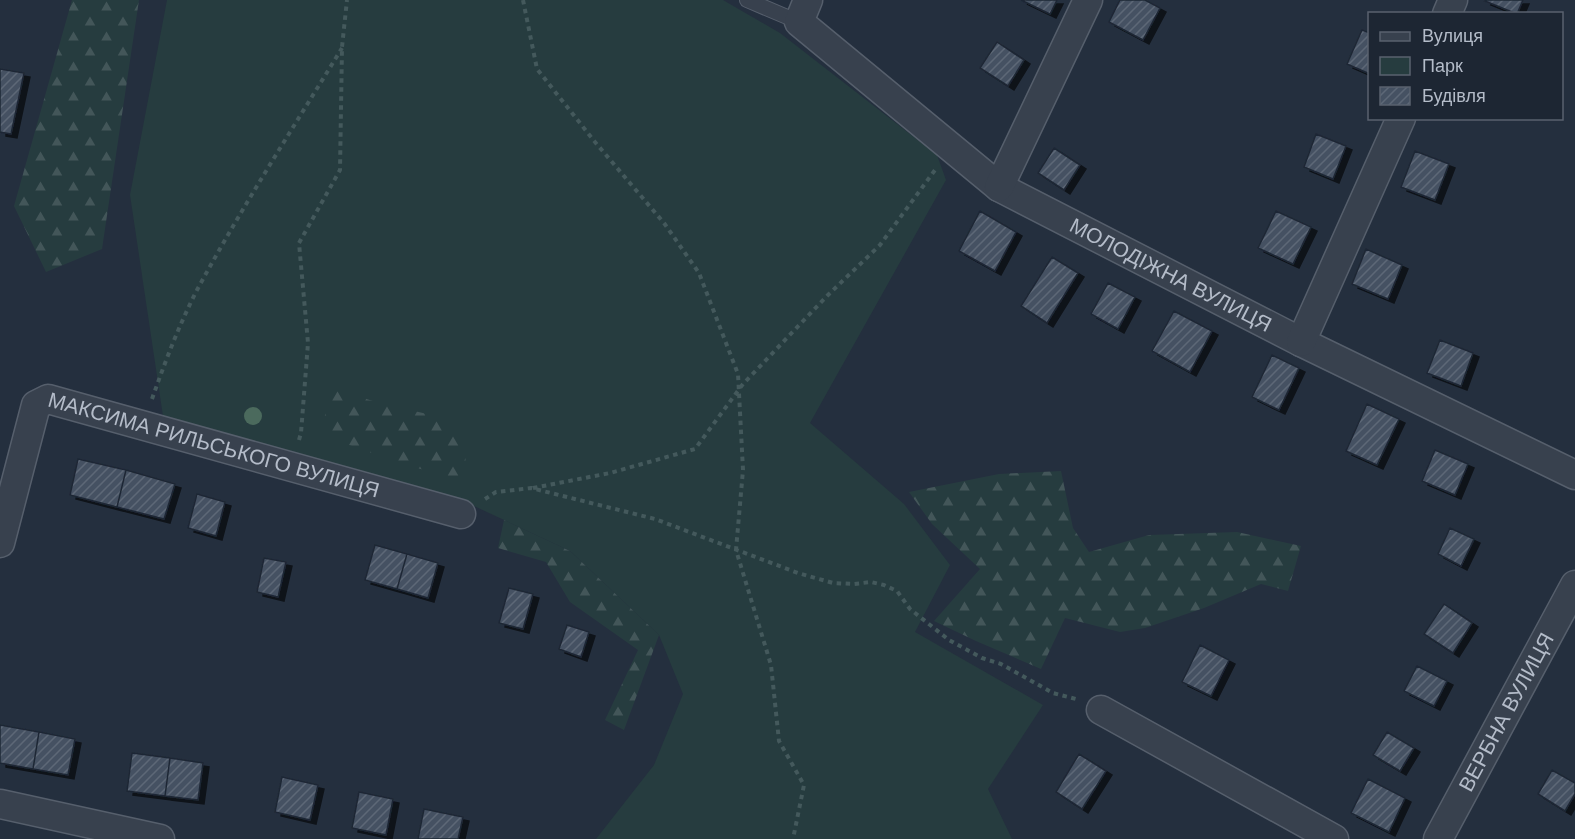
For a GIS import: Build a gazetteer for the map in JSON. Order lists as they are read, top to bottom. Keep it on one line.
{"streets":{"street":["МОЛОДІЖНА ВУЛИЦЯ","МАКСИМА РИЛЬСЬКОГО ВУЛИЦЯ","ВЕРБНА ВУЛИЦЯ"]},"legend":["Вулиця","Парк","Будівля"]}
